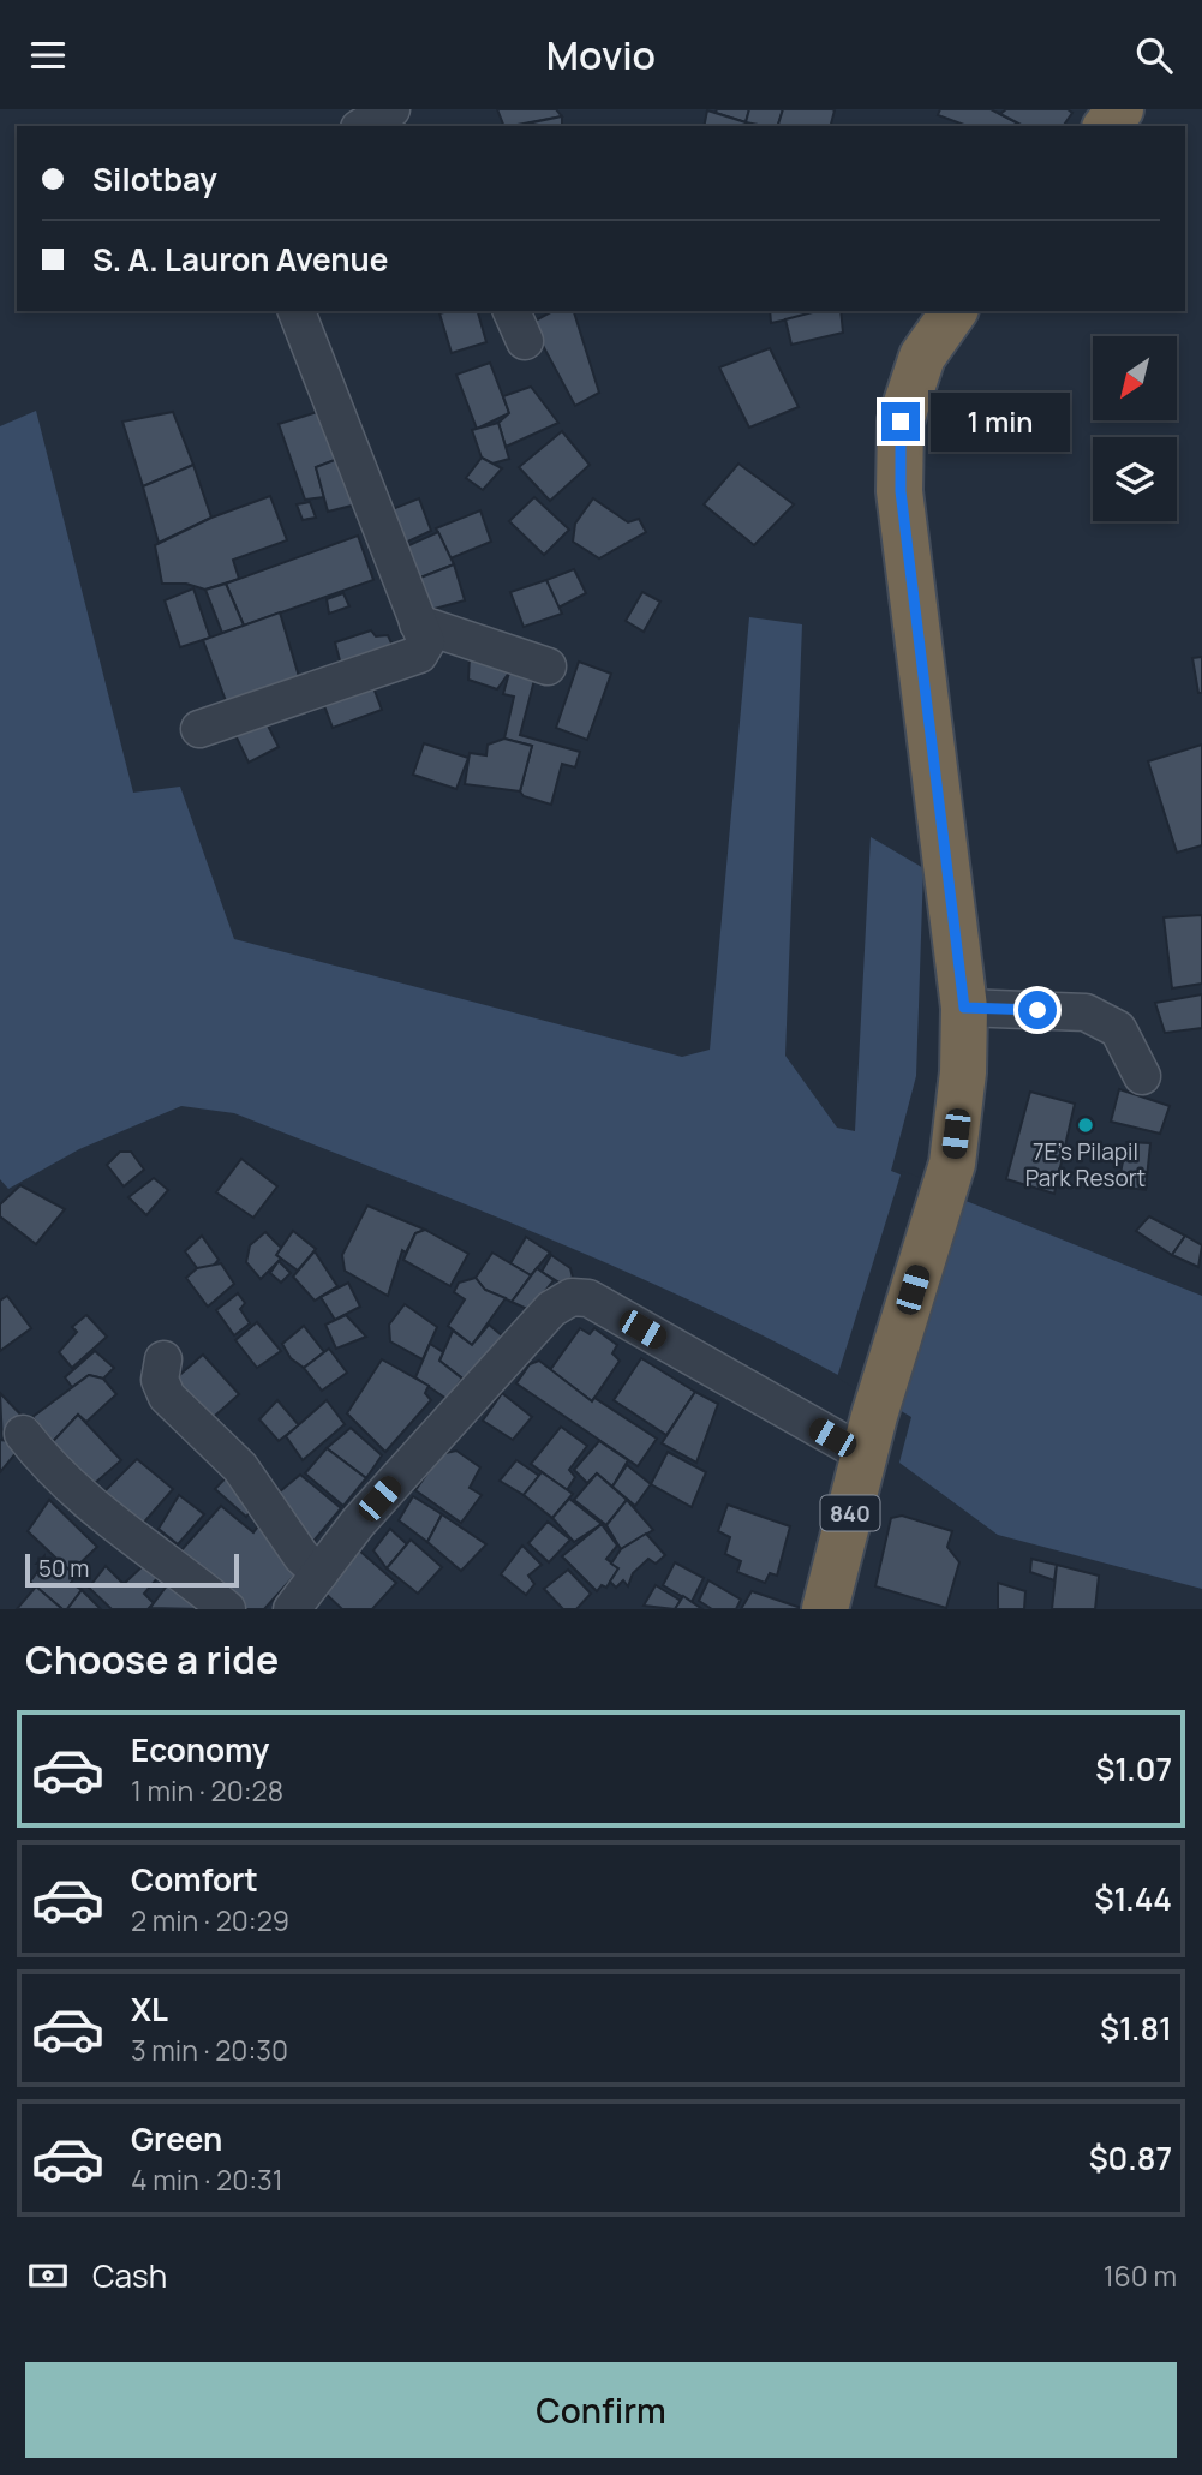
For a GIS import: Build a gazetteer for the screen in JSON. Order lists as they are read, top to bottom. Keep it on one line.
{"streets":{"highway":["840"]},"places":["7E's Pilapil Park Resort"],"scale_bar":"50 m","north":"bottom left","page":{"header":"Movio","banner":["Silotbay","S. A. Lauron Avenue"],"bubble":"1 min","scale":"50 m","heading":"Choose a ride","list":[{"name":"Economy","note":"1 min · 20:28","value":"$1.07"},{"name":"Comfort","note":"2 min · 20:29","value":"$1.44"},{"name":"XL","note":"3 min · 20:30","value":"$1.81"},{"name":"Green","note":"4 min · 20:31","value":"$0.87"}],"pay":["Cash","160 m"],"buttons":"Confirm"}}
